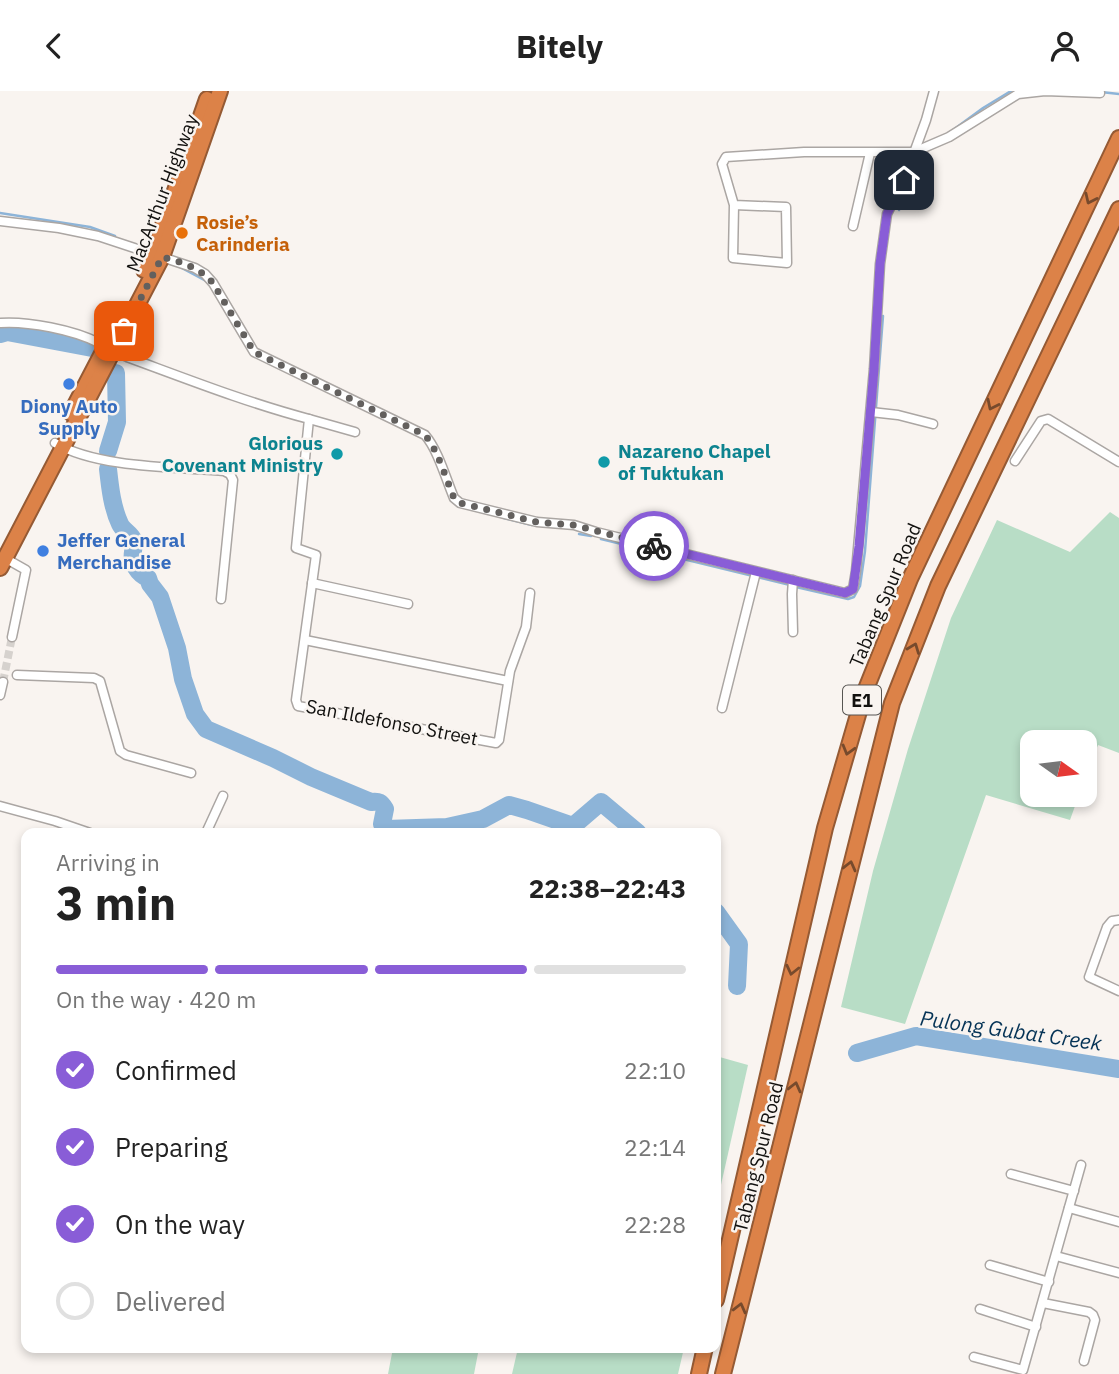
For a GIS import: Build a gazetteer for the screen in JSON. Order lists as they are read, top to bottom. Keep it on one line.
{"streets":{"highway":["MacArthur Highway","Tabang Spur Road","E1"],"street":["San Ildefonso Street"]},"water":["Pulong Gubat Creek"],"places":["Rosie’s Carinderia","Diony Auto Supply","Glorious Covenant Ministry","Nazareno Chapel of Tuktukan","Jeffer General Merchandise"],"north":"right","page":{"header":"Bitely","heading":["3 min","Arriving in","22:38–22:43"],"bar":"On the way · 420 m","list":[["Confirmed","22:10"],["Preparing","22:14"],["On the way","22:28"],"Delivered"]}}
